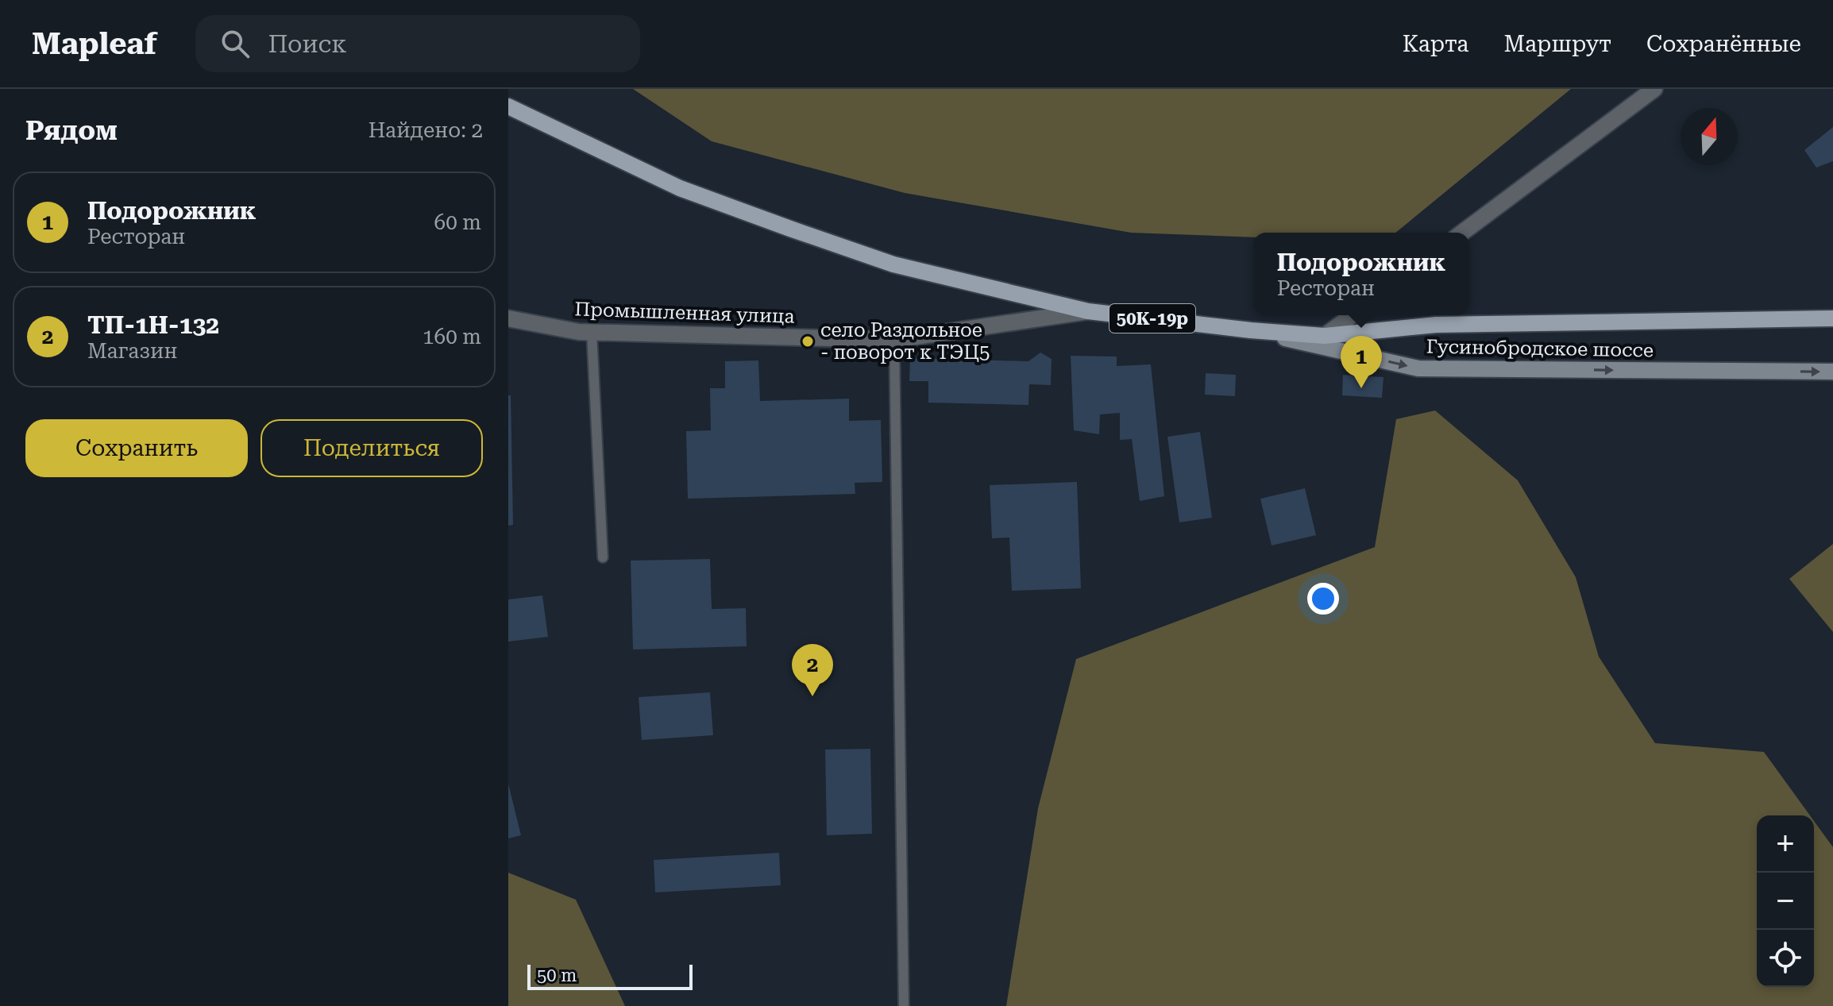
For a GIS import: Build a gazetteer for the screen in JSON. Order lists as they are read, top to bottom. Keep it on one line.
{"streets":{"main road":["50К-19р","Гусинобродское шоссе"],"street":["Промышленная улица"]},"crossings":[["Промышленная улица","50К-19р"],["50К-19р","Гусинобродское шоссе"]],"places":["село Раздольное - поворот к ТЭЦ5"],"scale_bar":"50 m","north":"top","page":{"header":"Mapleaf","search":"Поиск","nav":["Карта","Маршрут","Сохранённые"],"heading":["Рядом","Найдено: 2"],"list":[{"mark":"1","name":"Подорожник","note":"Ресторан","value":"60 m"},{"mark":"2","name":"ТП-1Н-132","note":"Магазин","value":"160 m"}],"popup":["Подорожник","Ресторан"],"pins":["1","2"],"buttons":["Сохранить","Поделиться"],"map_buttons":["+","−"],"scale":"50 m"}}
